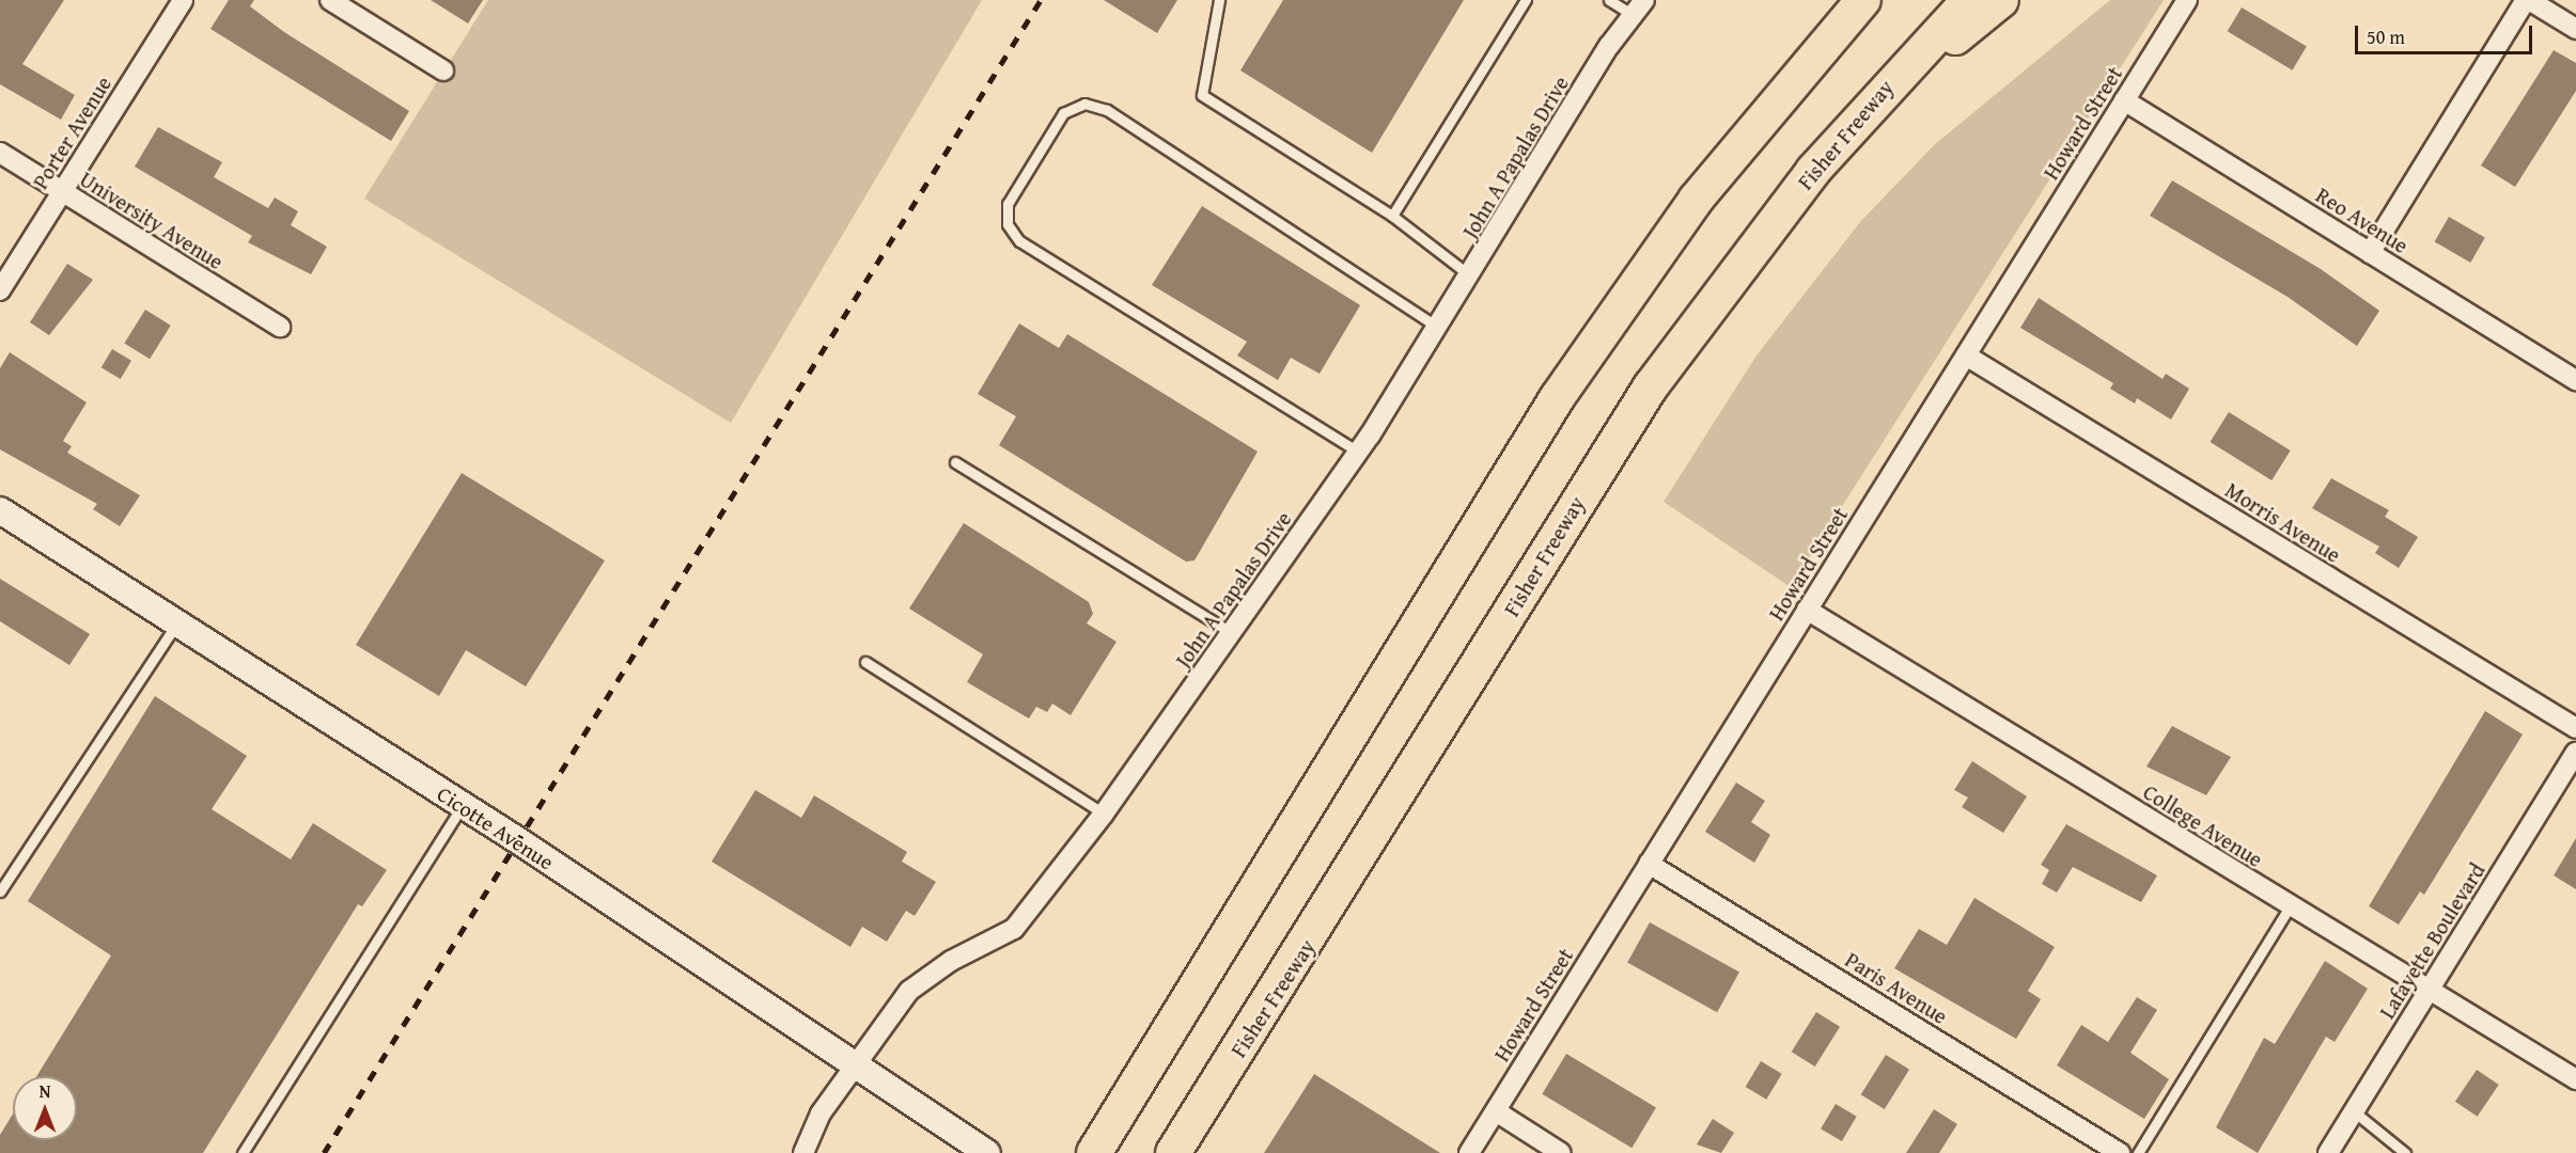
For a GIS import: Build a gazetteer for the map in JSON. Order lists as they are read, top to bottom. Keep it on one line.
{"streets":{"highway":["Fisher Freeway"],"street":["Howard Street","Porter Avenue","John A Papalas Drive","University Avenue","Reo Avenue","Morris Avenue","College Avenue","Cicotte Avenue","Lafayette Boulevard","Paris Avenue"]},"crossings":[["Howard Street","Reo Avenue"],["Howard Street","Morris Avenue"],["Howard Street","College Avenue"],["Howard Street","Paris Avenue"],["Porter Avenue","University Avenue"],["John A Papalas Drive","Cicotte Avenue"],["College Avenue","Lafayette Boulevard"]],"scale_bar":"50 m","north":"top"}
